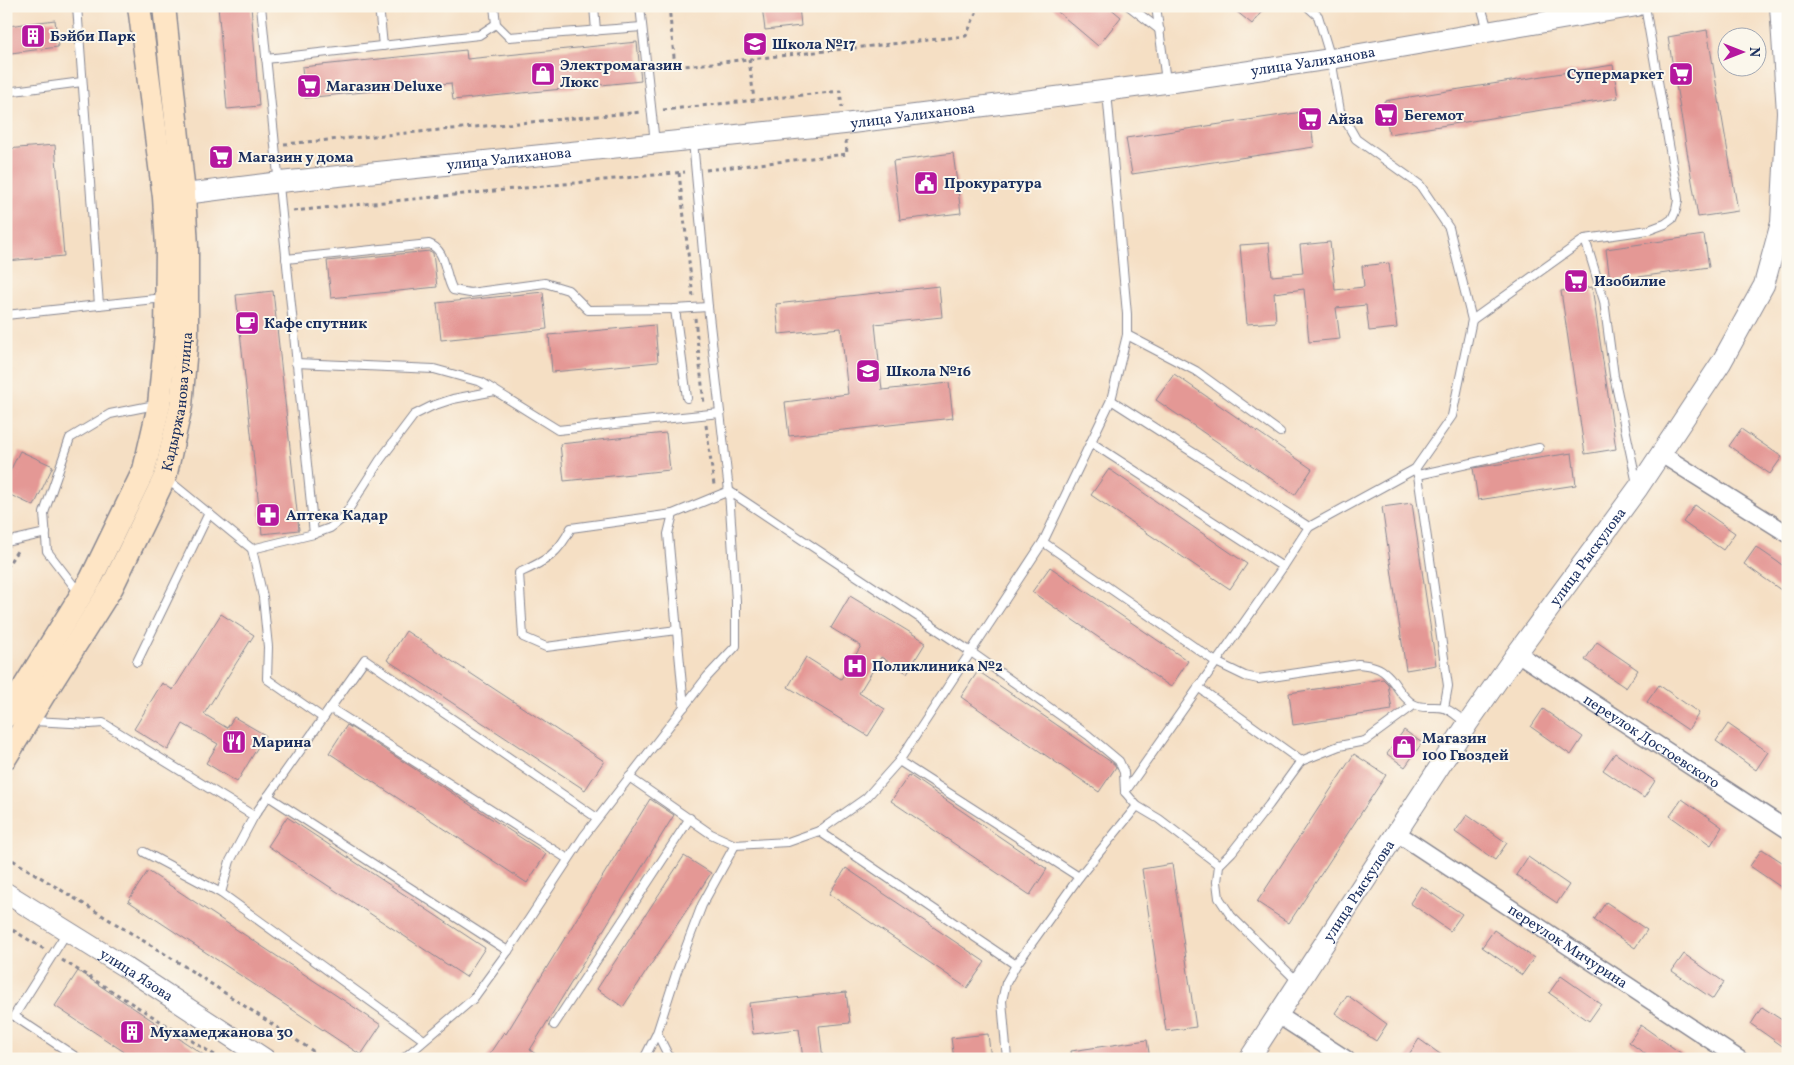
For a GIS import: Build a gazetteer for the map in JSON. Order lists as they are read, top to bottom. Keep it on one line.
{"streets":{"main road":["Кадыржанова улица"],"street":["улица Уалиханова","улица Рыскулова","переулок Достоевского","переулок Мичурина","улица Язова"]},"crossings":[["улица Уалиханова","Кадыржанова улица"],["улица Рыскулова","переулок Достоевского"],["улица Рыскулова","переулок Мичурина"]],"places":{"building":["Бэйби Парк","Мухамеджанова 30"],"school or university":["Школа №17","Школа №16"],"shop":["Электромагазин Люкс","Магазин 100 Гвоздей"],"supermarket":["Супермаркет","Магазин Deluxe","Бегемот","Айза","Магазин у дома","Изобилие"],"public building":["Прокуратура"],"cafe":["Кафе спутник"],"pharmacy":["Аптека Кадар"],"hospital":["Поликлиника №2"],"restaurant":["Марина"]},"north":"right"}
